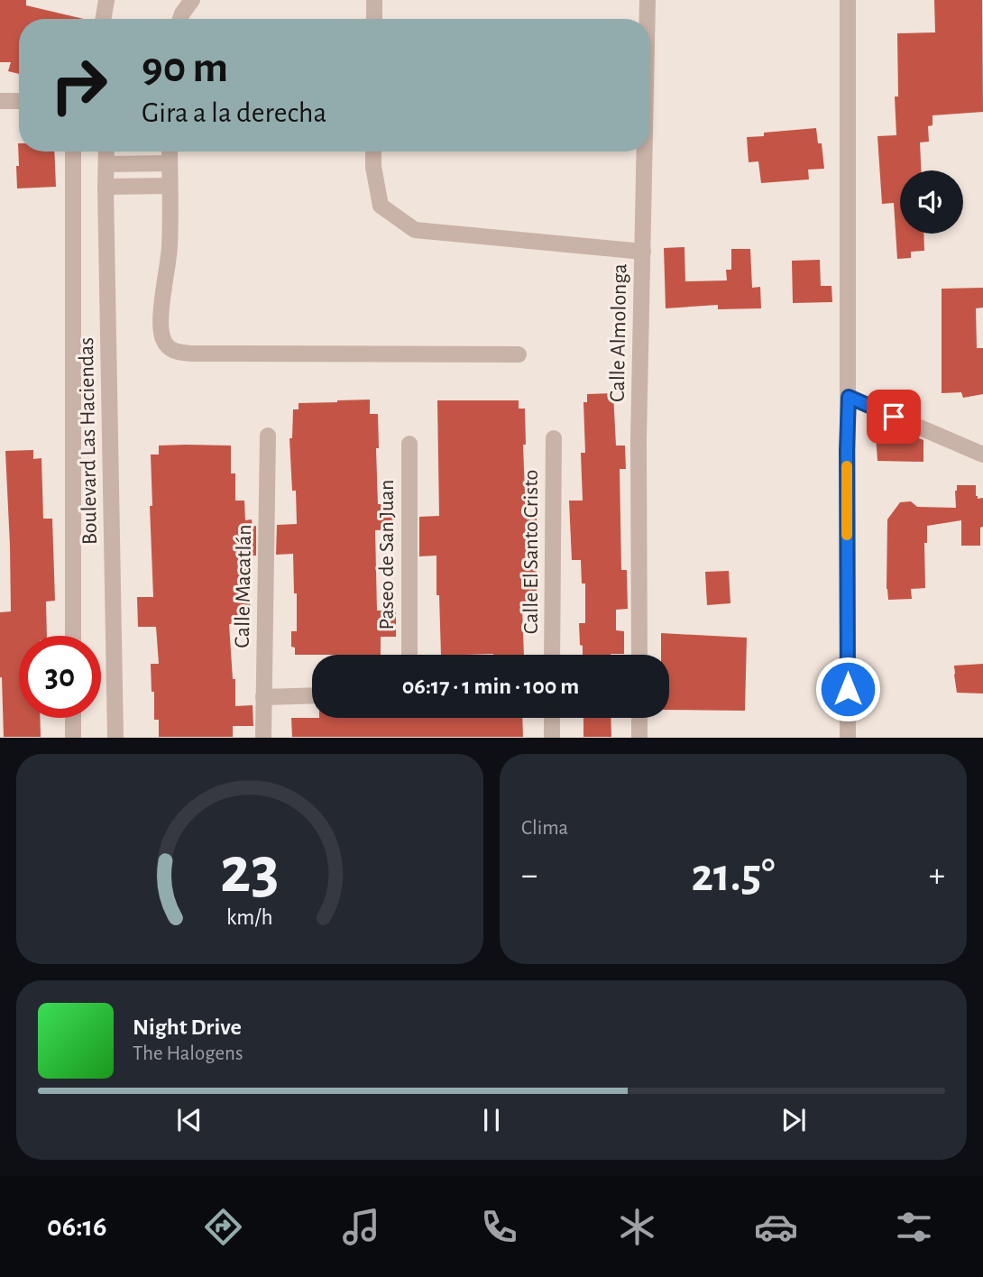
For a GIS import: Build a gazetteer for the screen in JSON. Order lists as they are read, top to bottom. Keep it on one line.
{"streets":{"street":["Calle Almolonga","Boulevard Las Haciendas","Calle El Santo Cristo","Paseo de San Juan","Calle Macatlán"]},"page":{"turn":["90 m","Gira a la derecha"],"limit":"30","trip":"06:17 · 1 min · 100 m","tile":"Clima","heat":["−","21.5°","+"],"song":["Night Drive","The Halogens"],"tabs":"06:16","gauge":["23","km/h"]}}
